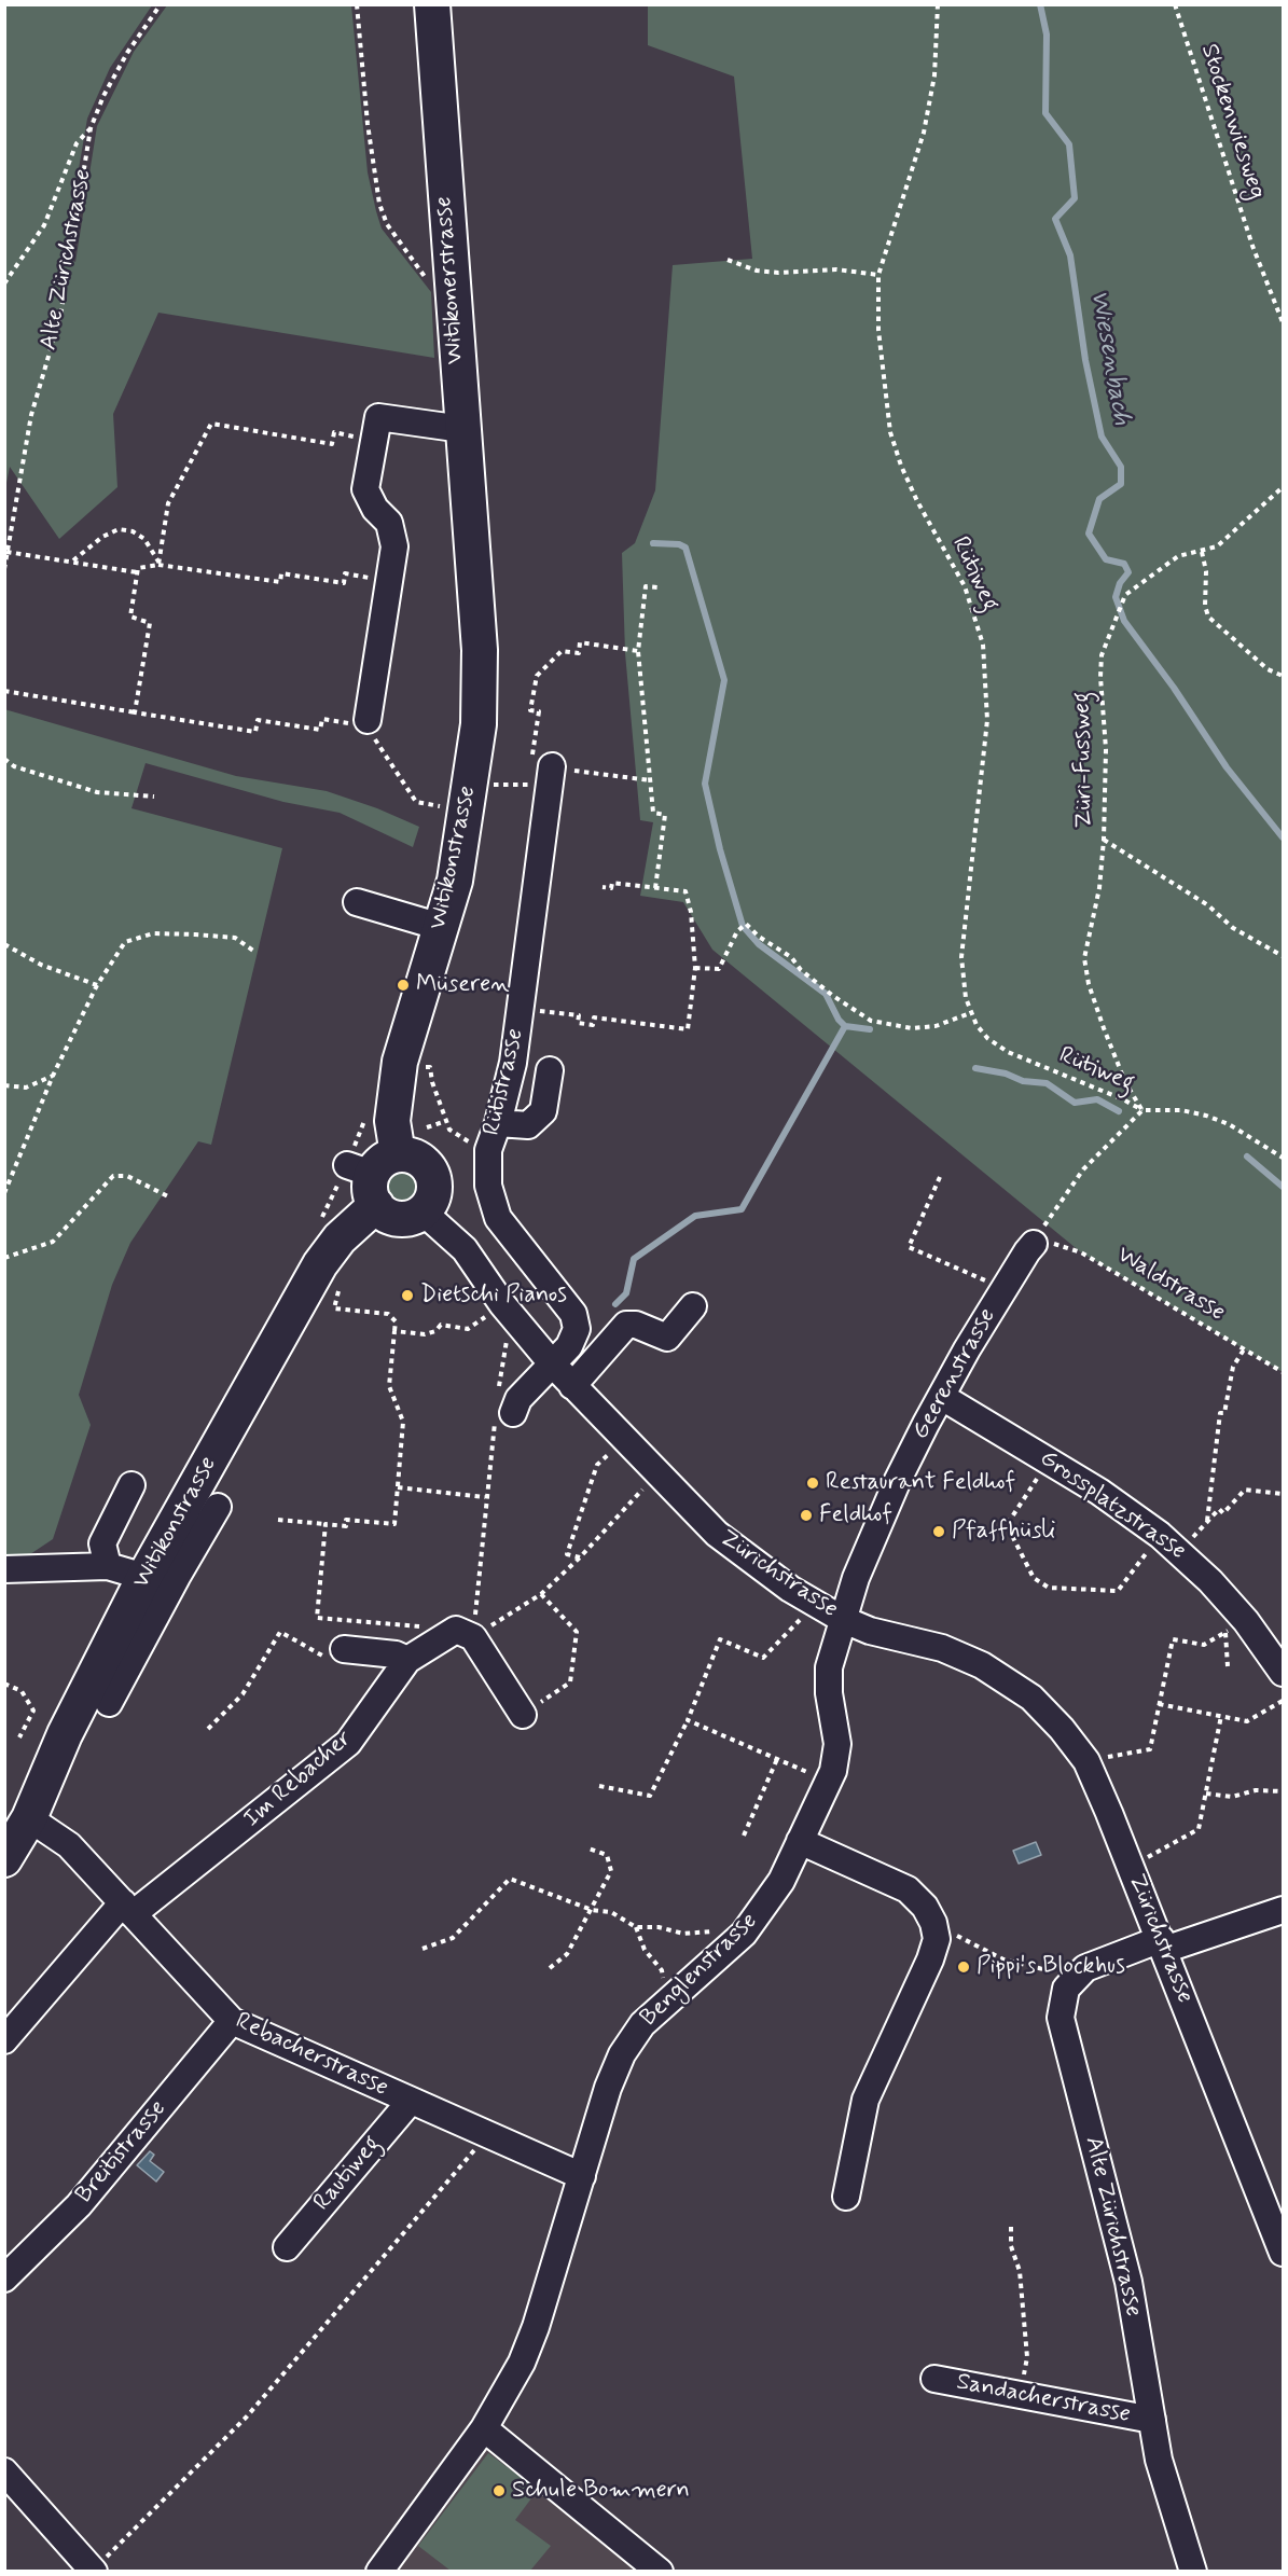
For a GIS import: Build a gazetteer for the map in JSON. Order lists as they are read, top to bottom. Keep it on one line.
{"streets":{"main road":["Witikonerstrasse","Witikonstrasse"],"street":["Alte Zürichstrasse","Rütistrasse","Geerenstrasse","Grossplatzstrasse","Zürichstrasse","Im Rebacher","Benglenstrasse","Rebacherstrasse","Breitistrasse","Rautiweg","Sandacherstrasse"],"path":["Stockenwiesweg","Rütiweg","Züri-Fussweg","Waldstrasse"]},"crossings":[["Alte Zürichstrasse","Sandacherstrasse"],["Witikonerstrasse","Witikonstrasse"],["Rütiweg","Züri-Fussweg"],["Witikonstrasse","Zürichstrasse"],["Witikonstrasse","Rebacherstrasse"],["Rütistrasse","Zürichstrasse"],["Waldstrasse","Geerenstrasse"],["Geerenstrasse","Grossplatzstrasse"],["Geerenstrasse","Zürichstrasse"],["Geerenstrasse","Benglenstrasse"],["Zürichstrasse","Benglenstrasse"],["Im Rebacher","Rebacherstrasse"],["Benglenstrasse","Rebacherstrasse"],["Rebacherstrasse","Breitistrasse"],["Rebacherstrasse","Rautiweg"]],"water":["Wiesenbach"],"places":["Müseren","Dietschi Pianos","Restaurant Feldhof","Feldhof","Pfaffhüsli","Pippi's Blockhus","Schule Bommern"]}
